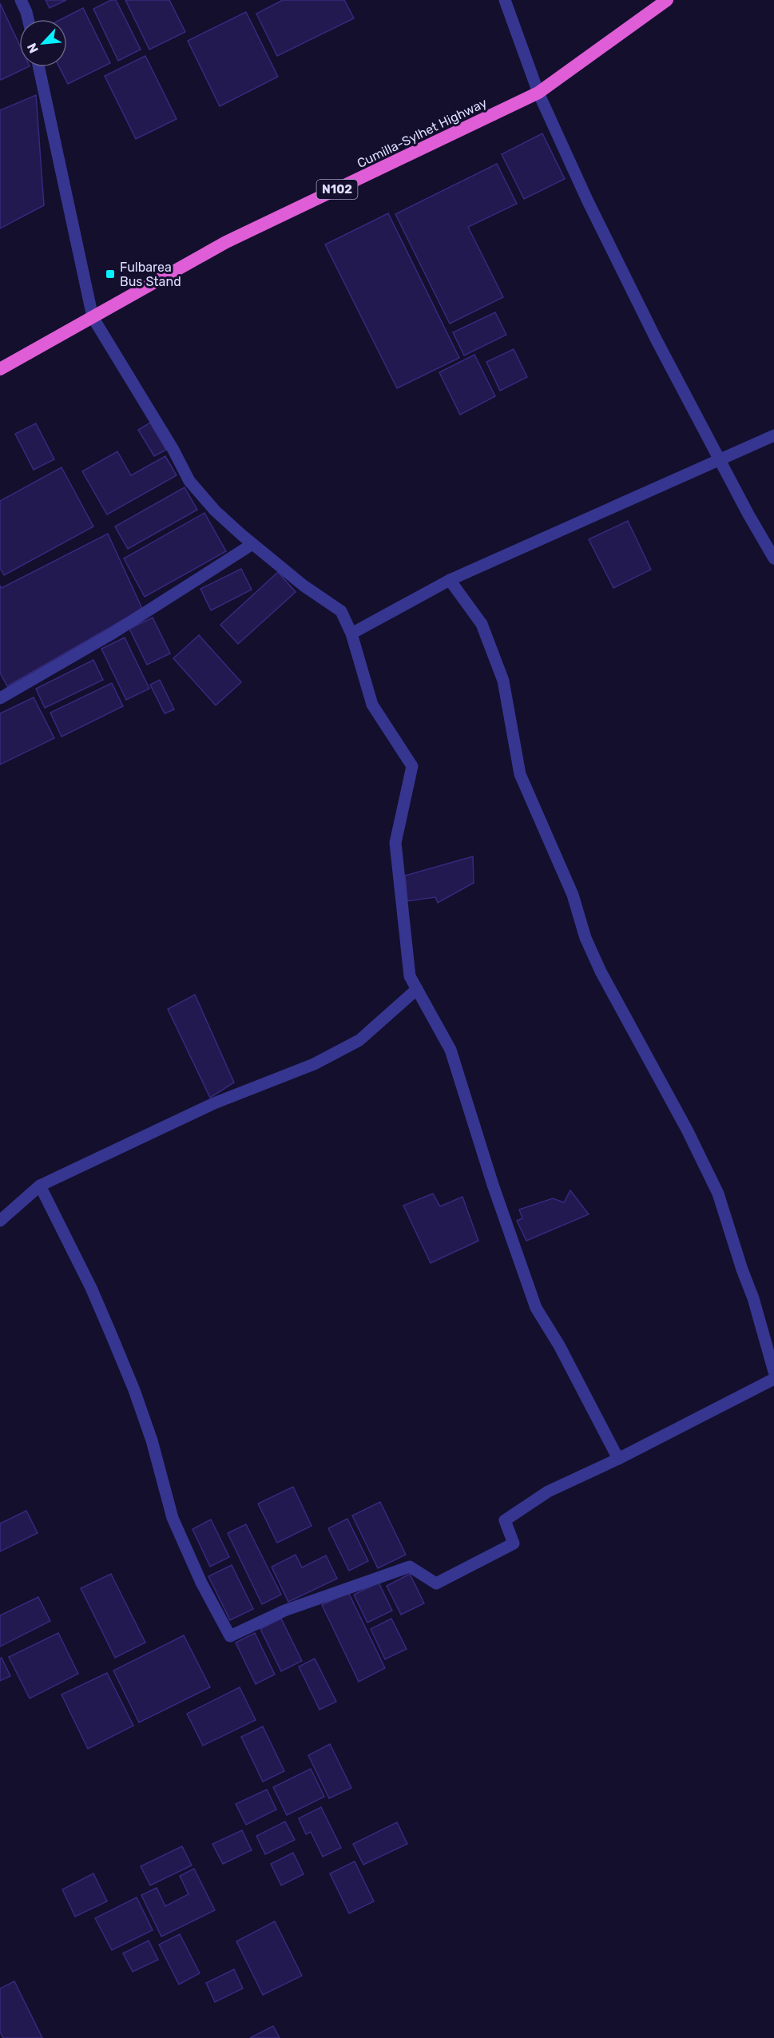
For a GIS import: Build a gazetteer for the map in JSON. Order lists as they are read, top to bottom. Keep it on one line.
{"streets":{"highway":["Cumilla-Sylhet Highway","N102"]},"places":{"transit":["Fulbarea Bus Stand"]},"north":"bottom left"}
